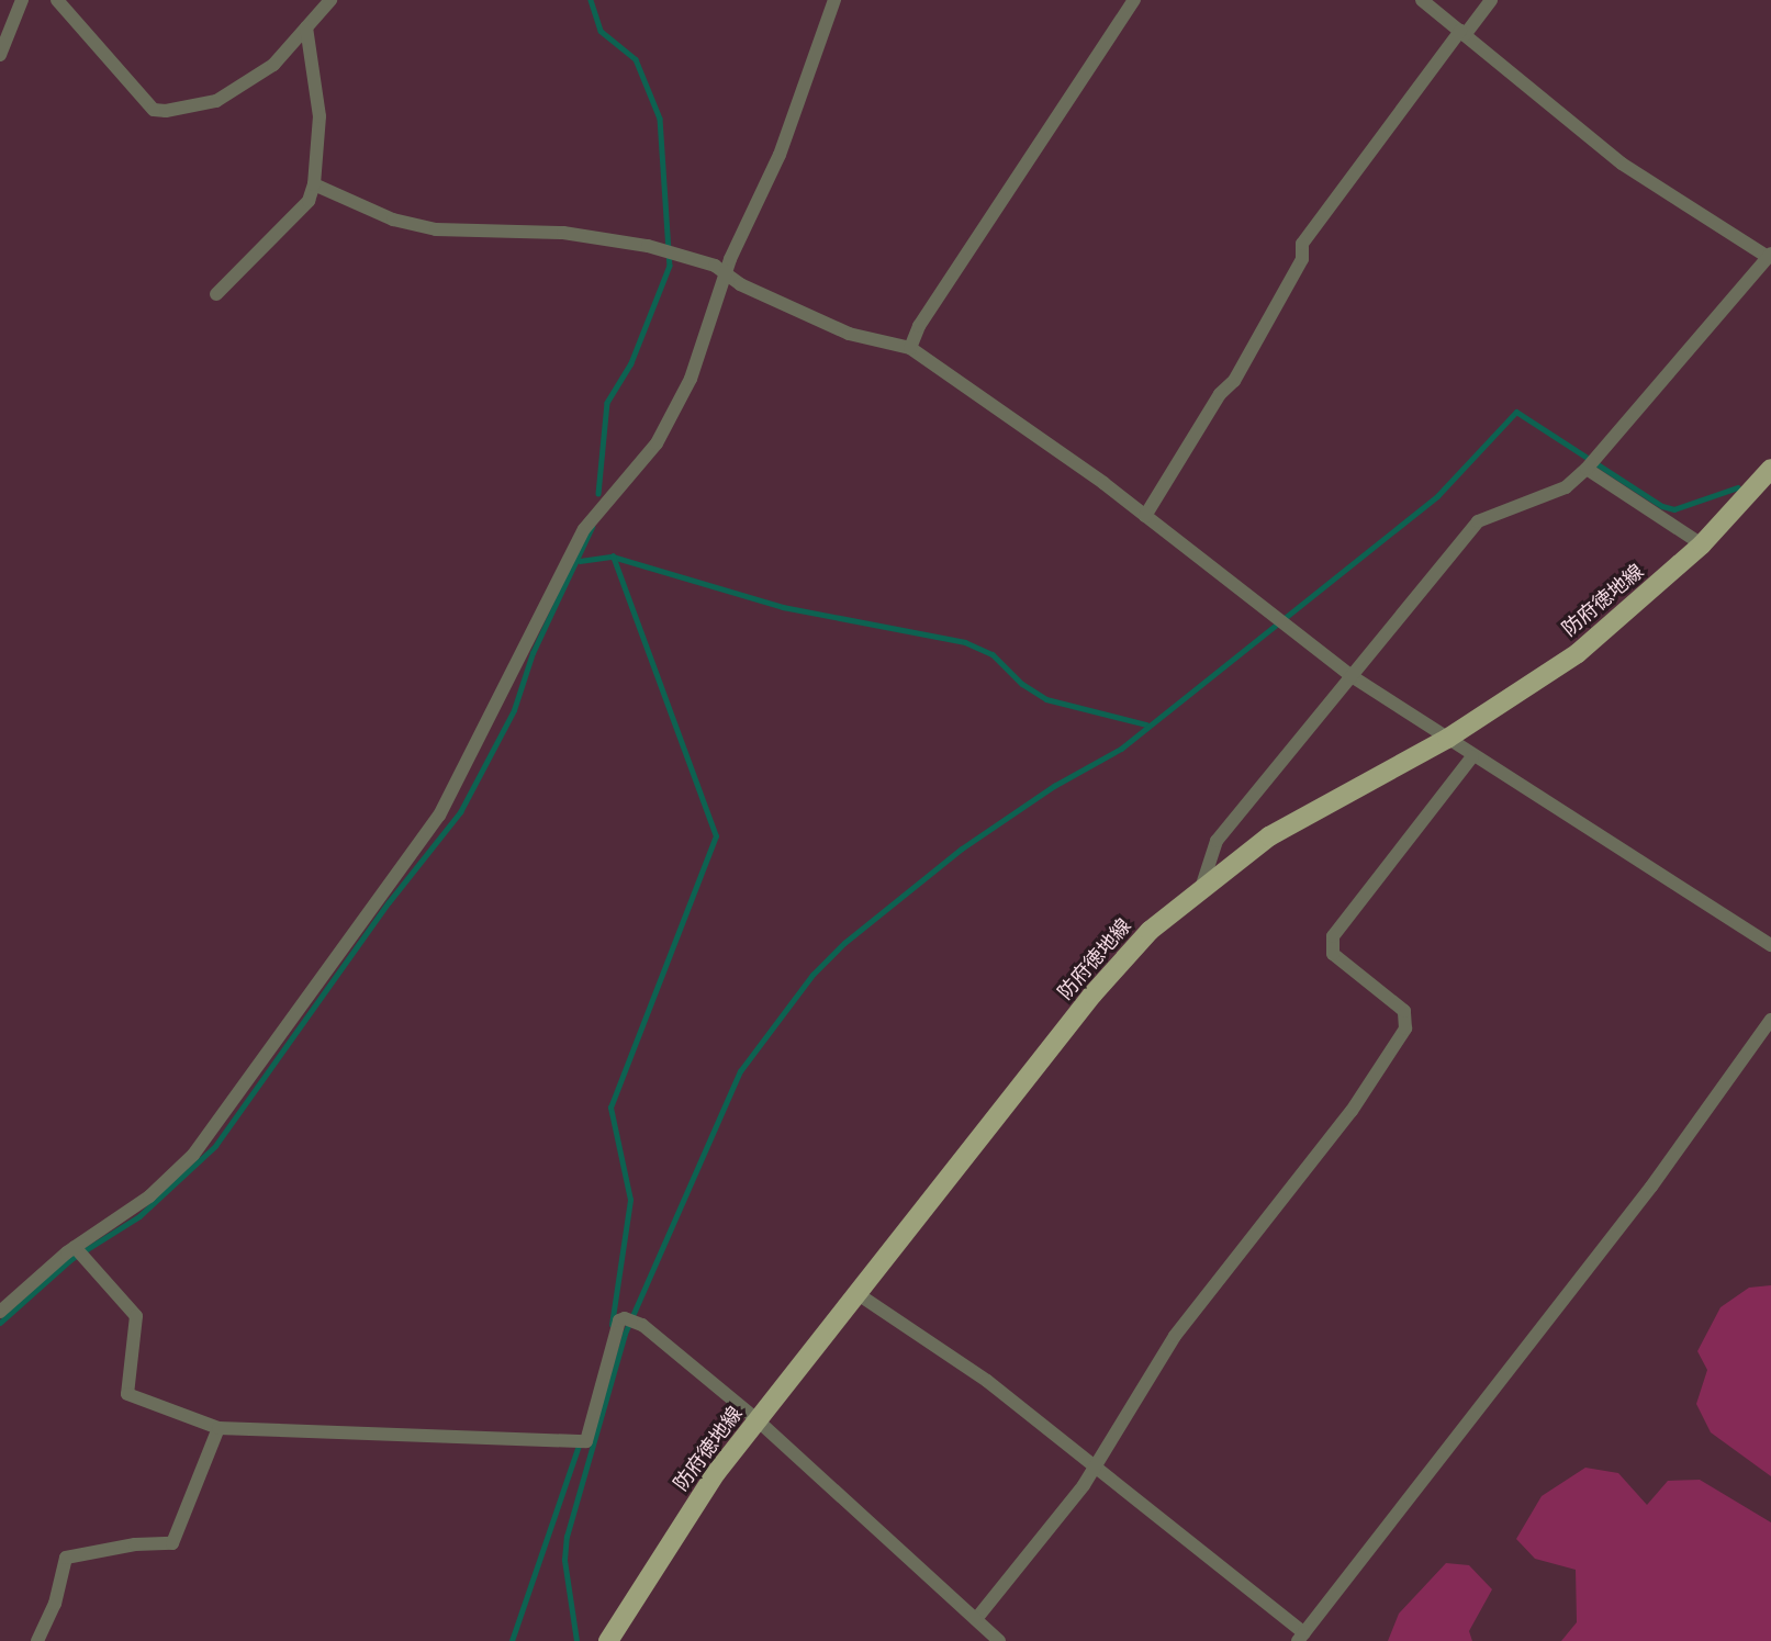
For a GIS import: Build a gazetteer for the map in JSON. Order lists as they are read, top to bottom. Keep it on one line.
{"streets":{"main road":["防府徳地線"]}}
